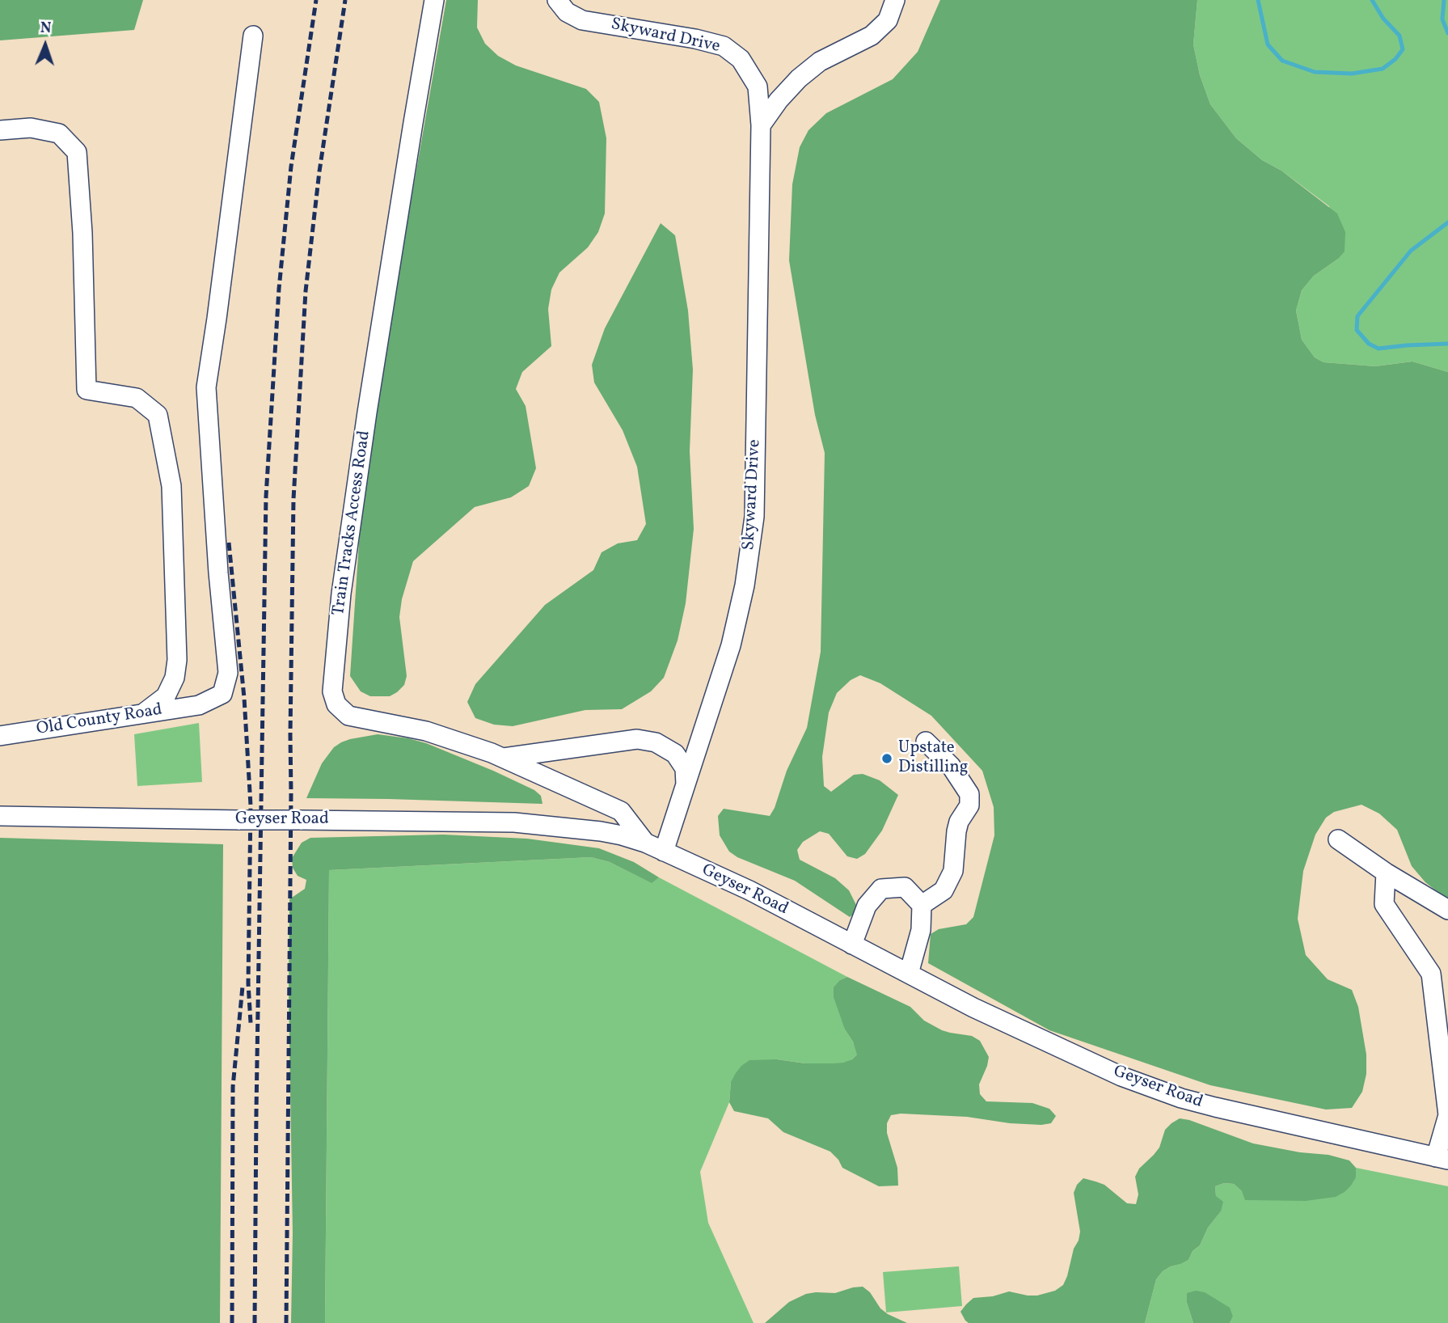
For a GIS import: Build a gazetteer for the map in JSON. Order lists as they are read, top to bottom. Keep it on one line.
{"streets":{"street":["Skyward Drive","Train Tracks Access Road","Old County Road","Geyser Road"]},"crossings":[["Skyward Drive","Geyser Road"],["Train Tracks Access Road","Geyser Road"]],"places":["Upstate Distilling"],"north":"top"}
